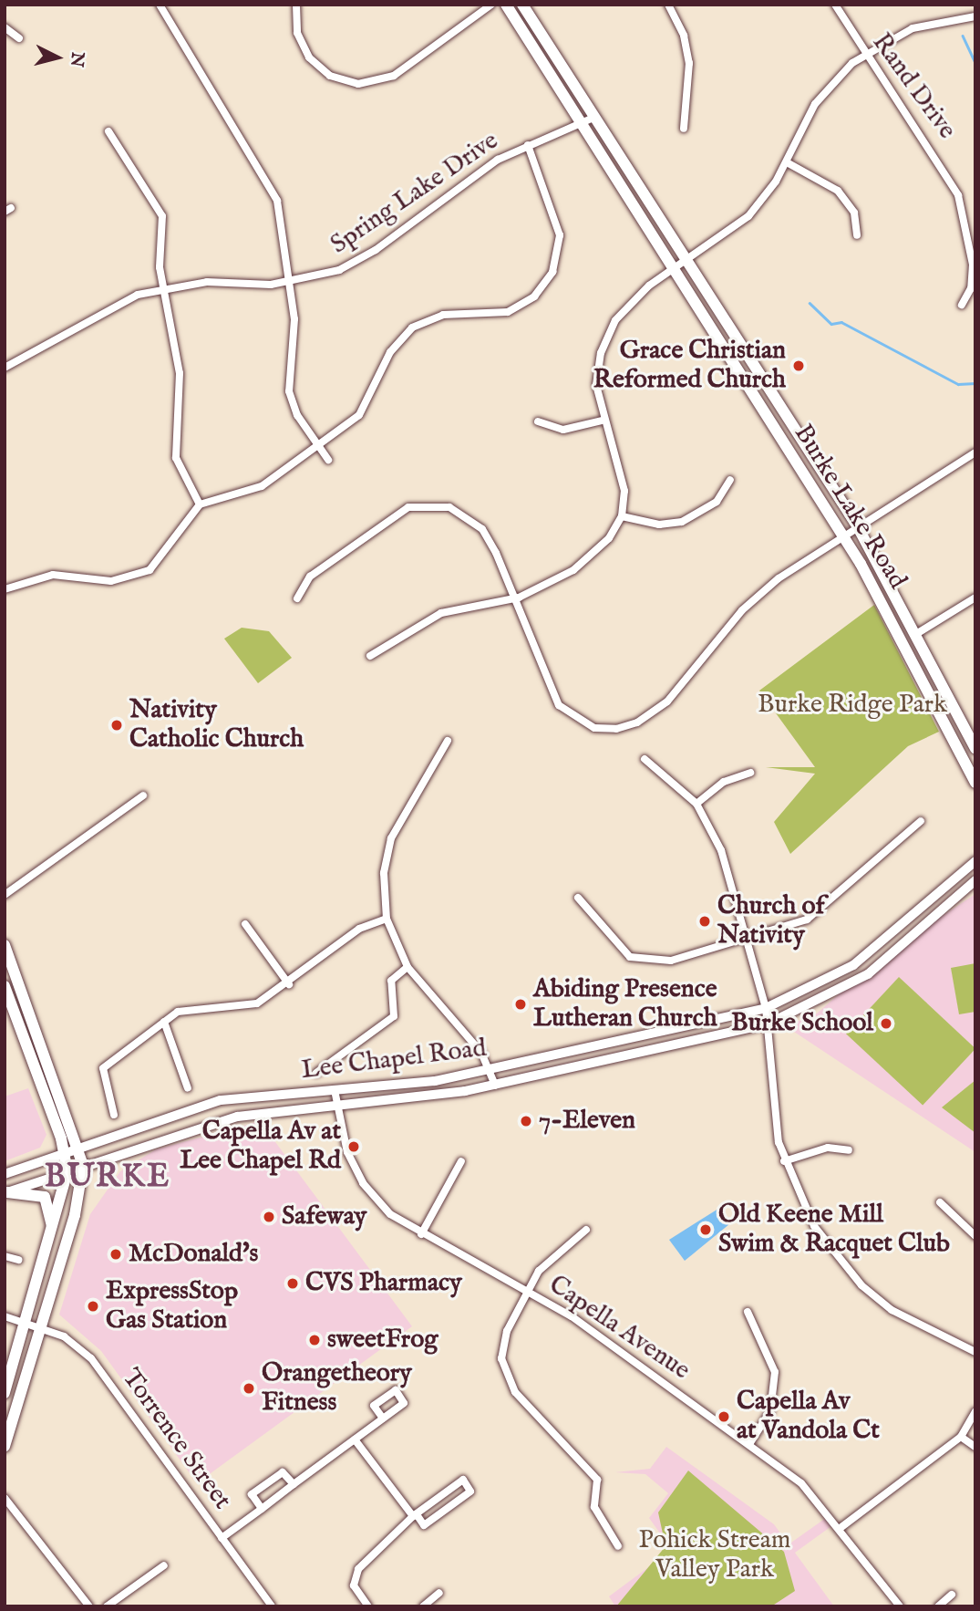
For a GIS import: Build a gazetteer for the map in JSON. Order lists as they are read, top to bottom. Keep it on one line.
{"streets":{"main road":["Burke Lake Road","Lee Chapel Road"],"street":["Rand Drive","Spring Lake Drive","Capella Avenue","Torrence Street"]},"crossings":[["Spring Lake Drive","Burke Lake Road"],["Lee Chapel Road","Capella Avenue"]],"districts":["BURKE"],"parks":["Burke Ridge Park","Pohick Stream Valley Park"],"places":["Grace Christian Reformed Church","Nativity Catholic Church","Church of Nativity","Abiding Presence Lutheran Church","Burke School","7-Eleven","Capella Av at Lee Chapel Rd","Safeway","Old Keene Mill Swim & Racquet Club","McDonald's","CVS Pharmacy","ExpressStop Gas Station","sweetFrog","Orangetheory Fitness","Capella Av at Vandola Ct"],"north":"right"}
